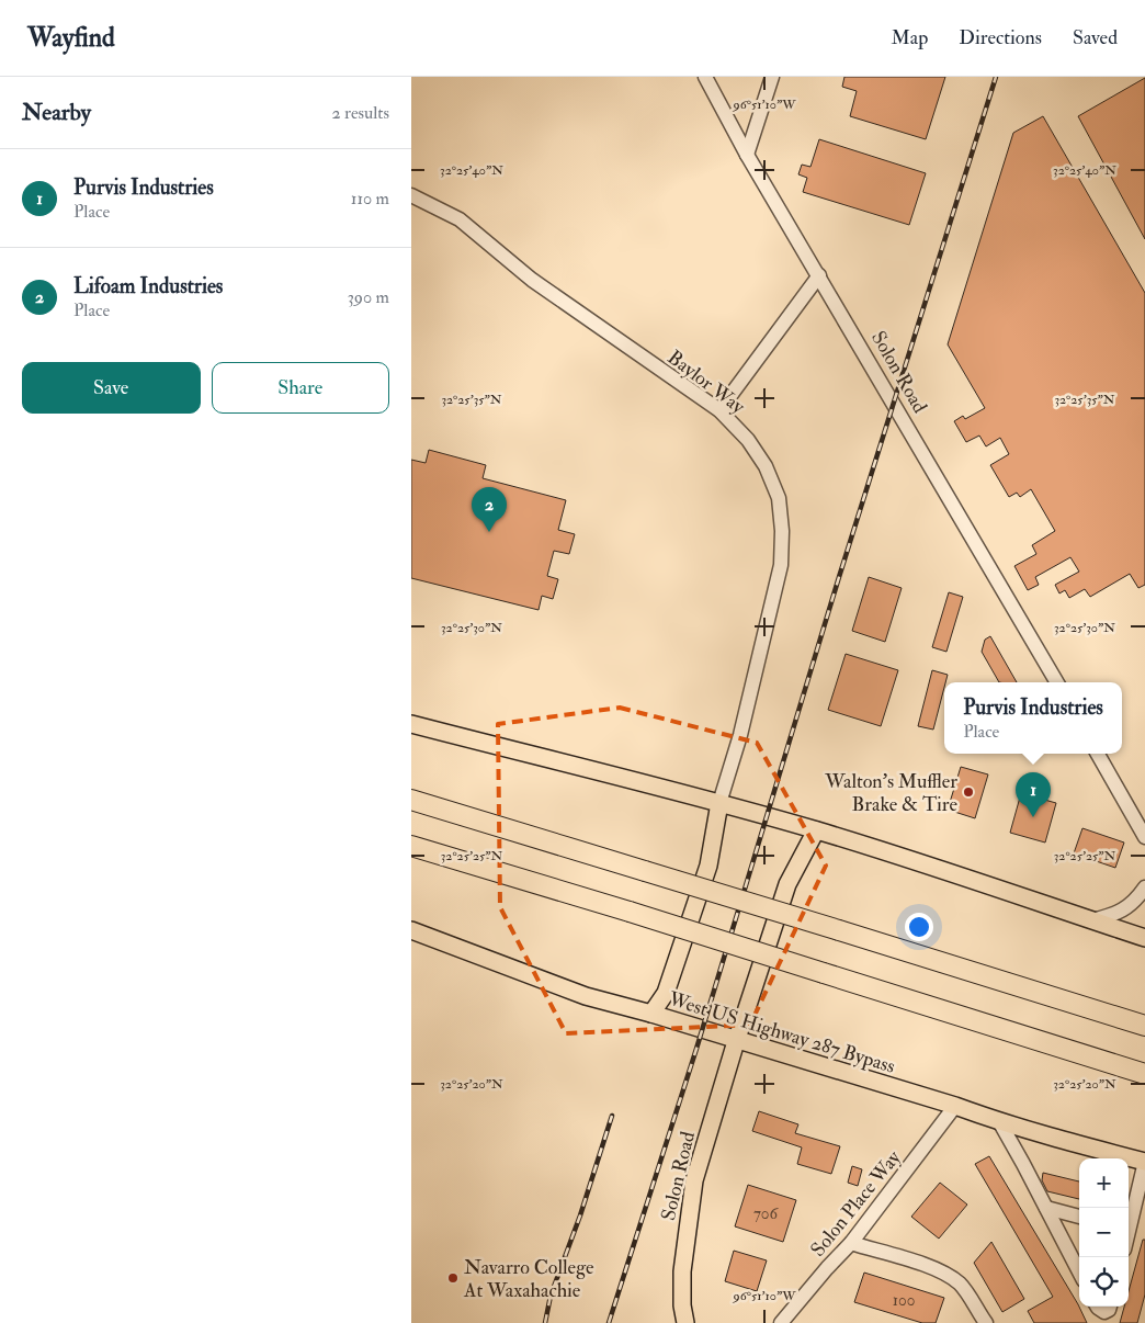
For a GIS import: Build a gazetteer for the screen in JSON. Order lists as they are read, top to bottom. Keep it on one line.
{"streets":{"main road":["Solon Road","West US Highway 287 Bypass"],"street":["Baylor Way","Solon Place Way"]},"crossings":[["Solon Road","West US Highway 287 Bypass"],["West US Highway 287 Bypass","Solon Place Way"]],"places":["Walton's Muffler Brake & Tire","Navarro College At Waxahachie"],"house_numbers":["706","100"],"page":{"header":"Wayfind","nav":["Map","Directions","Saved"],"heading":["Nearby","2 results"],"list":[{"mark":"1","name":"Purvis Industries","note":"Place","value":"110 m"},{"mark":"2","name":"Lifoam Industries","note":"Place","value":"390 m"}],"buttons":["Save","Share"],"pins":["2","1"],"popup":["Purvis Industries","Place"],"map_buttons":["+","−"]},"coordinates":["96°51'10\"W","32°25'40\"N","32°25'35\"N","32°25'30\"N","32°25'25\"N","32°25'20\"N"]}
